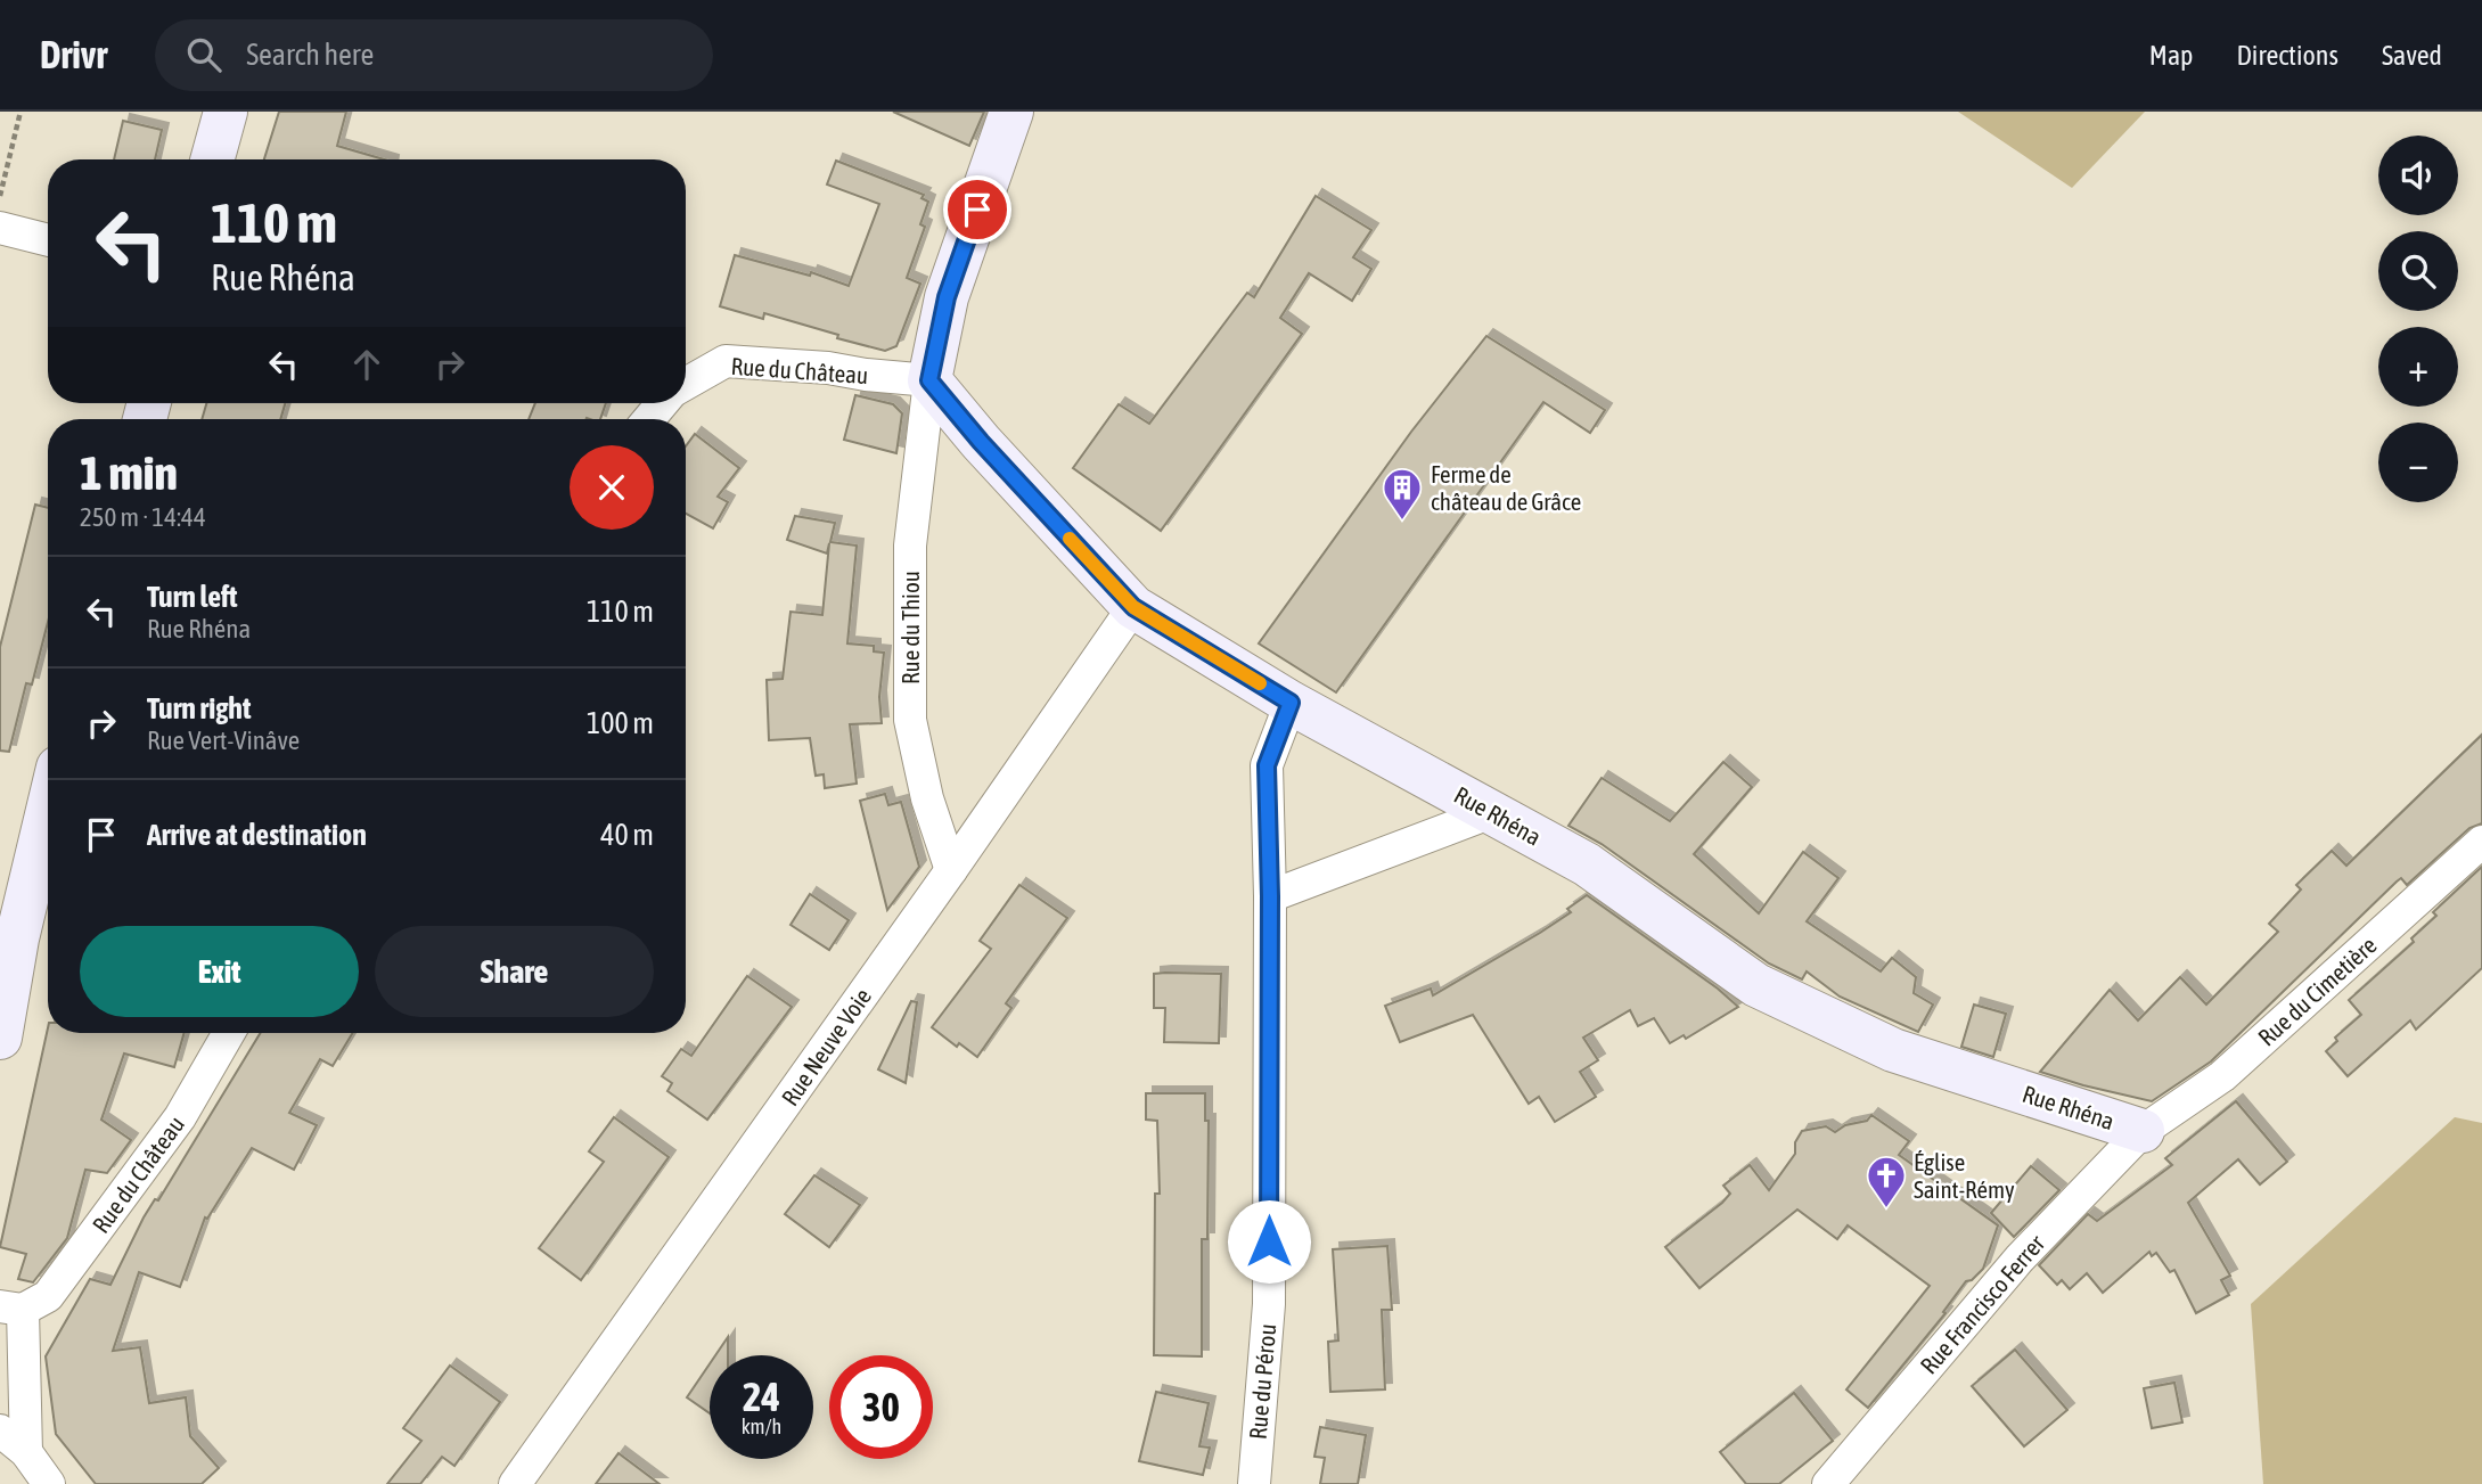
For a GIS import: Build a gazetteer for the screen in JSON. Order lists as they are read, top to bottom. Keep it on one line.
{"streets":{"street":["Rue du Château","Rue du Thiou","Rue Rhéna","Rue du Cimetière","Rue Neuve Voie","Rue Francisco Ferrer","Rue du Pérou"]},"crossings":[["Rue du Château","Rue du Thiou"],["Rue du Château","Rue Rhéna"],["Rue du Thiou","Rue Rhéna"],["Rue du Thiou","Rue Neuve Voie"],["Rue Rhéna","Rue du Cimetière"],["Rue Rhéna","Rue Neuve Voie"],["Rue Rhéna","Rue Francisco Ferrer"],["Rue Rhéna","Rue du Pérou"],["Rue du Cimetière","Rue Francisco Ferrer"]],"places":{"building":["Ferme de château de Grâce"],"church":["Église Saint-Rémy"]},"page":{"header":"Drivr","search":"Search here","nav":["Map","Directions","Saved"],"map_buttons":["+","−"],"turn":["110 m","Rue Rhéna"],"heading":["1 min","250 m · 14:44"],"list":[{"name":"Turn left","note":"Rue Rhéna","value":"110 m"},{"name":"Turn right","note":"Rue Vert-Vinâve","value":"100 m"},{"name":"Arrive at destination","value":"40 m"}],"buttons":["Exit","Share"],"speed":"24 km/h","limit":"30"}}
